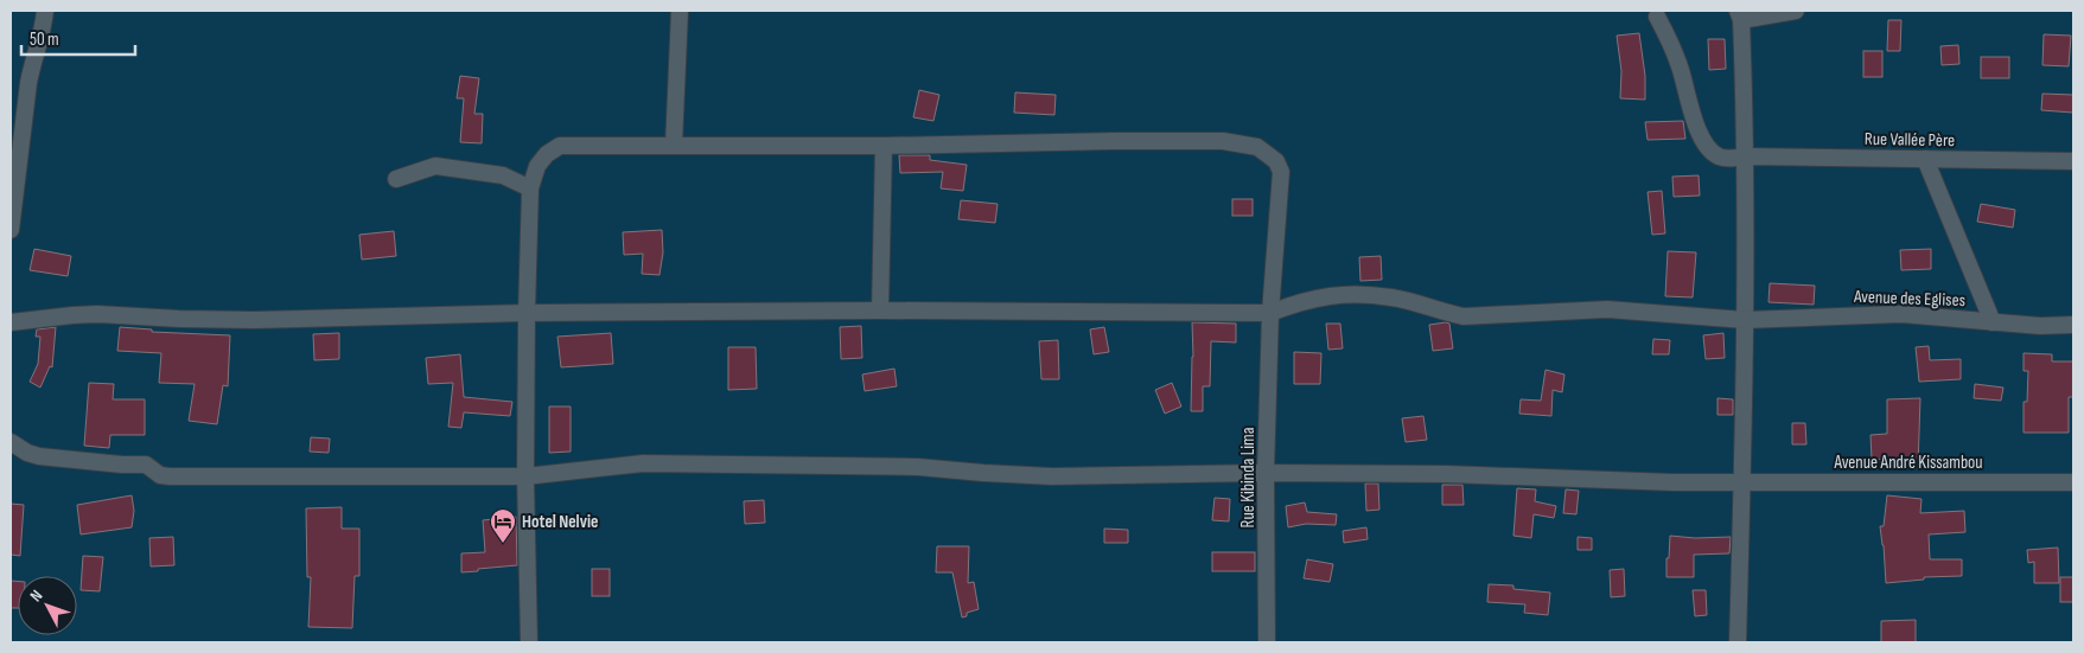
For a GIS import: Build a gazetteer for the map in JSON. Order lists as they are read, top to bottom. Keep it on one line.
{"streets":{"street":["Rue Vallée Père","Avenue des Eglises","Avenue André Kissambou","Rue Kibinda Lima"]},"crossings":[["Avenue des Eglises","Rue Kibinda Lima"],["Avenue André Kissambou","Rue Kibinda Lima"]],"places":{"hotel":["Hotel Nelvie"]},"scale_bar":"50 m","north":"top left"}
